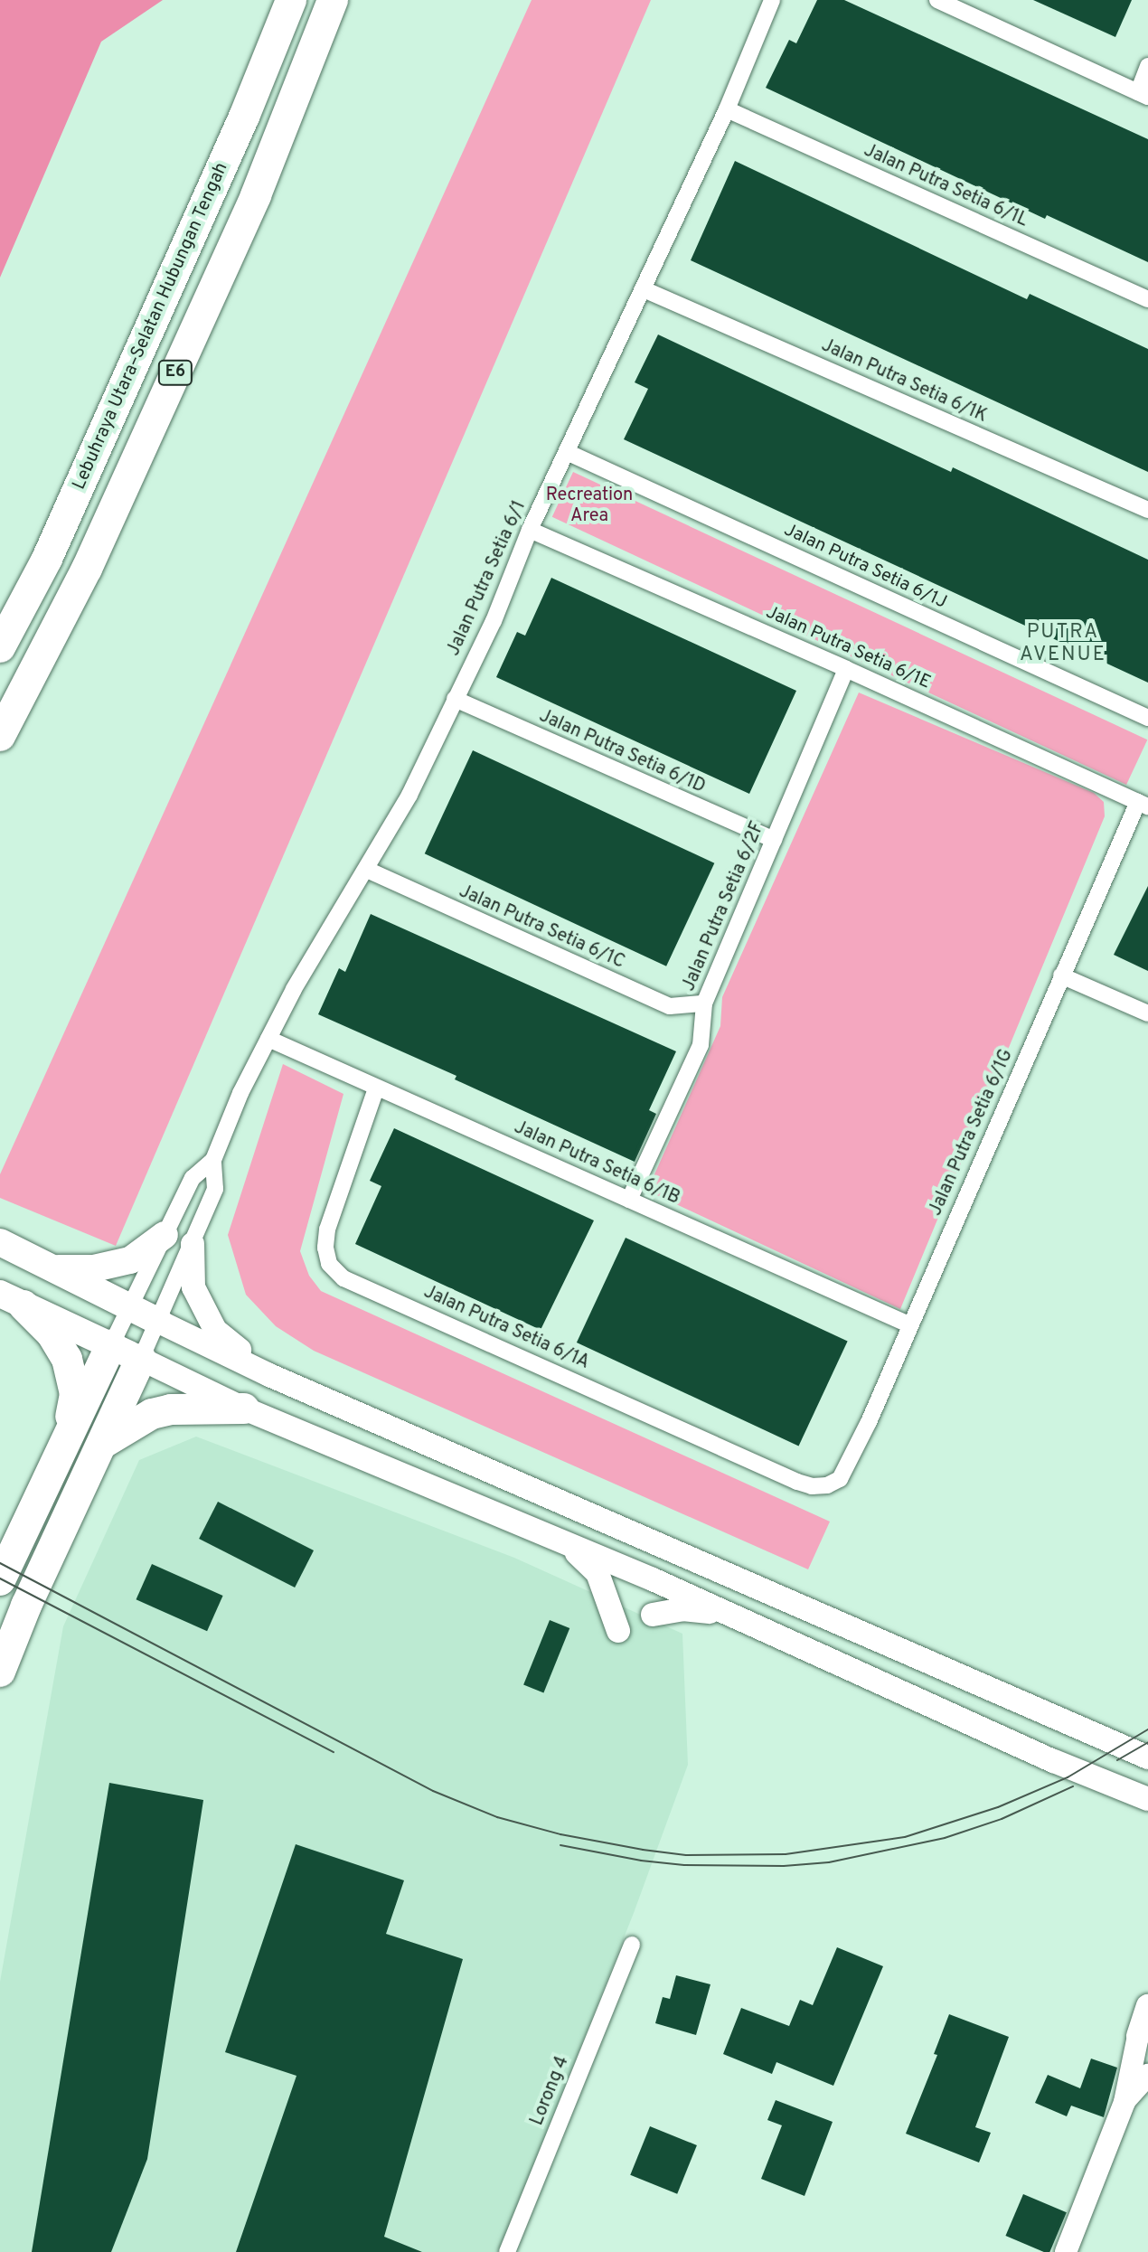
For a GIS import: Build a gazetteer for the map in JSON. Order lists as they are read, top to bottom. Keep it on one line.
{"streets":{"highway":["Lebuhraya Utara–Selatan Hubungan Tengah","E6"],"street":["Jalan Putra Setia 6/1L","Jalan Putra Setia 6/1K","Jalan Putra Setia 6/1J","Jalan Putra Setia 6/1","Jalan Putra Setia 6/1E","Jalan Putra Setia 6/1D","Jalan Putra Setia 6/2F","Jalan Putra Setia 6/1C","Jalan Putra Setia 6/1G","Jalan Putra Setia 6/1B","Jalan Putra Setia 6/1A","Lorong 4"]},"crossings":[["Jalan Putra Setia 6/1L","Jalan Putra Setia 6/1"],["Jalan Putra Setia 6/1K","Jalan Putra Setia 6/1"],["Jalan Putra Setia 6/1J","Jalan Putra Setia 6/1"],["Jalan Putra Setia 6/1","Jalan Putra Setia 6/1E"],["Jalan Putra Setia 6/1","Jalan Putra Setia 6/1D"],["Jalan Putra Setia 6/1","Jalan Putra Setia 6/1C"],["Jalan Putra Setia 6/1","Jalan Putra Setia 6/1B"],["Jalan Putra Setia 6/1E","Jalan Putra Setia 6/2F"],["Jalan Putra Setia 6/1E","Jalan Putra Setia 6/1G"],["Jalan Putra Setia 6/1D","Jalan Putra Setia 6/2F"],["Jalan Putra Setia 6/2F","Jalan Putra Setia 6/1C"],["Jalan Putra Setia 6/2F","Jalan Putra Setia 6/1B"],["Jalan Putra Setia 6/1G","Jalan Putra Setia 6/1B"],["Jalan Putra Setia 6/1G","Jalan Putra Setia 6/1A"],["Jalan Putra Setia 6/1B","Jalan Putra Setia 6/1A"]],"districts":["PUTRA AVENUE"],"parks":["Recreation Area"]}
